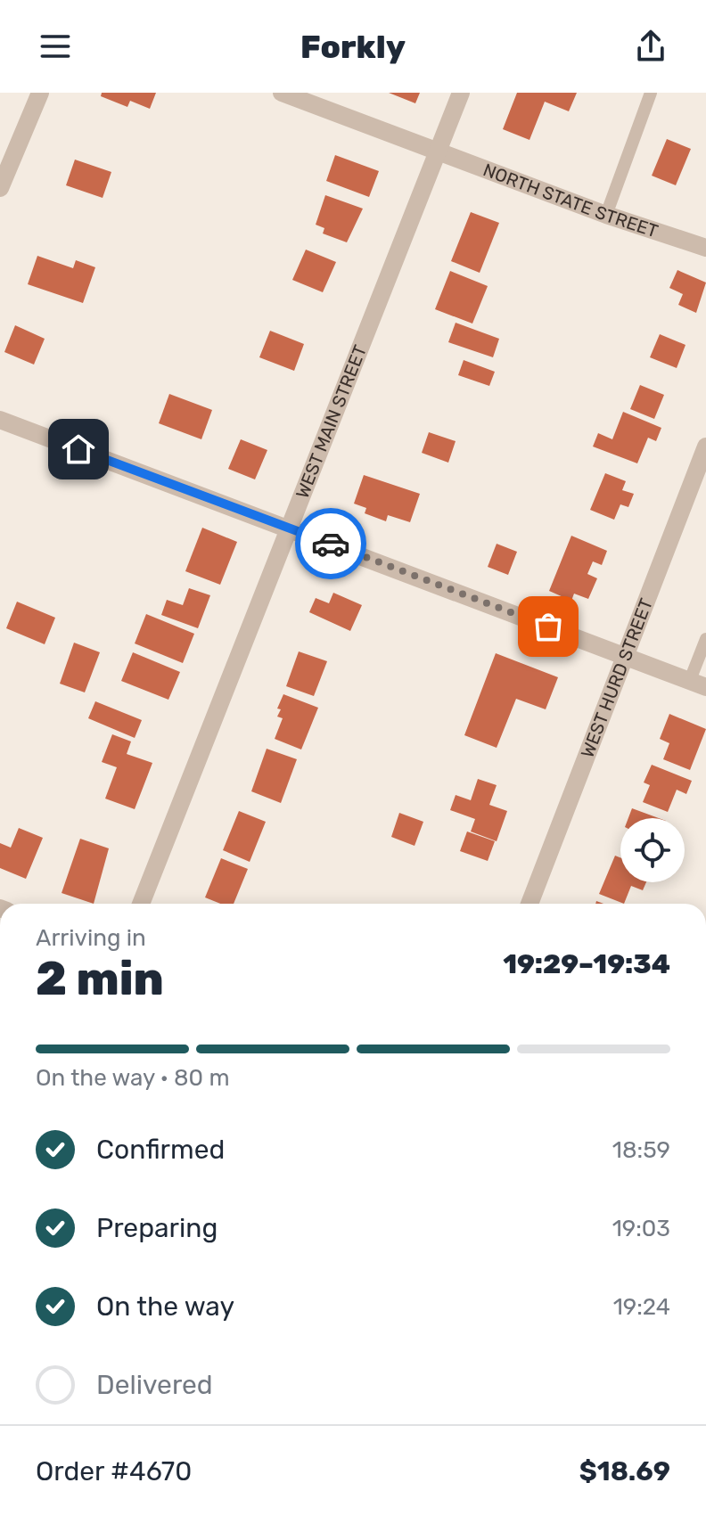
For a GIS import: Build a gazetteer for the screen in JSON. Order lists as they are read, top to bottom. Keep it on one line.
{"streets":{"street":["NORTH STATE STREET","WEST MAIN STREET","WEST HURD STREET"]},"crossings":[["NORTH STATE STREET","WEST MAIN STREET"]],"page":{"header":"Forkly","heading":["2 min","Arriving in","19:29–19:34"],"panel":["Order #4670","$18.69"],"bar":"On the way · 80 m","list":[["Confirmed","18:59"],["Preparing","19:03"],["On the way","19:24"],"Delivered"]}}
